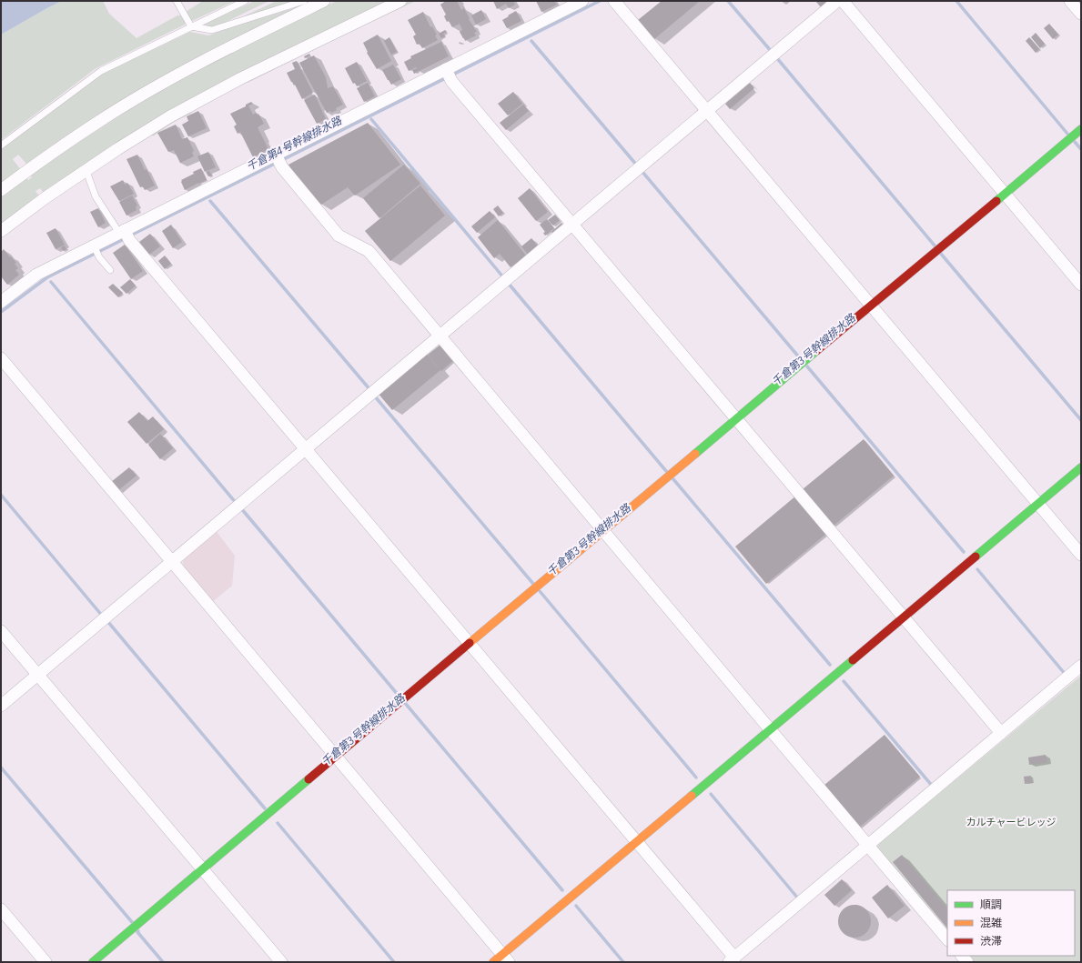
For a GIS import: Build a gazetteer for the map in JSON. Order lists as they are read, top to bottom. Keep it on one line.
{"water":["千倉第4号幹線排水路","千倉第3号幹線排水路"],"parks":["カルチャービレッジ"],"legend":["順調","混雑","渋滞"]}
